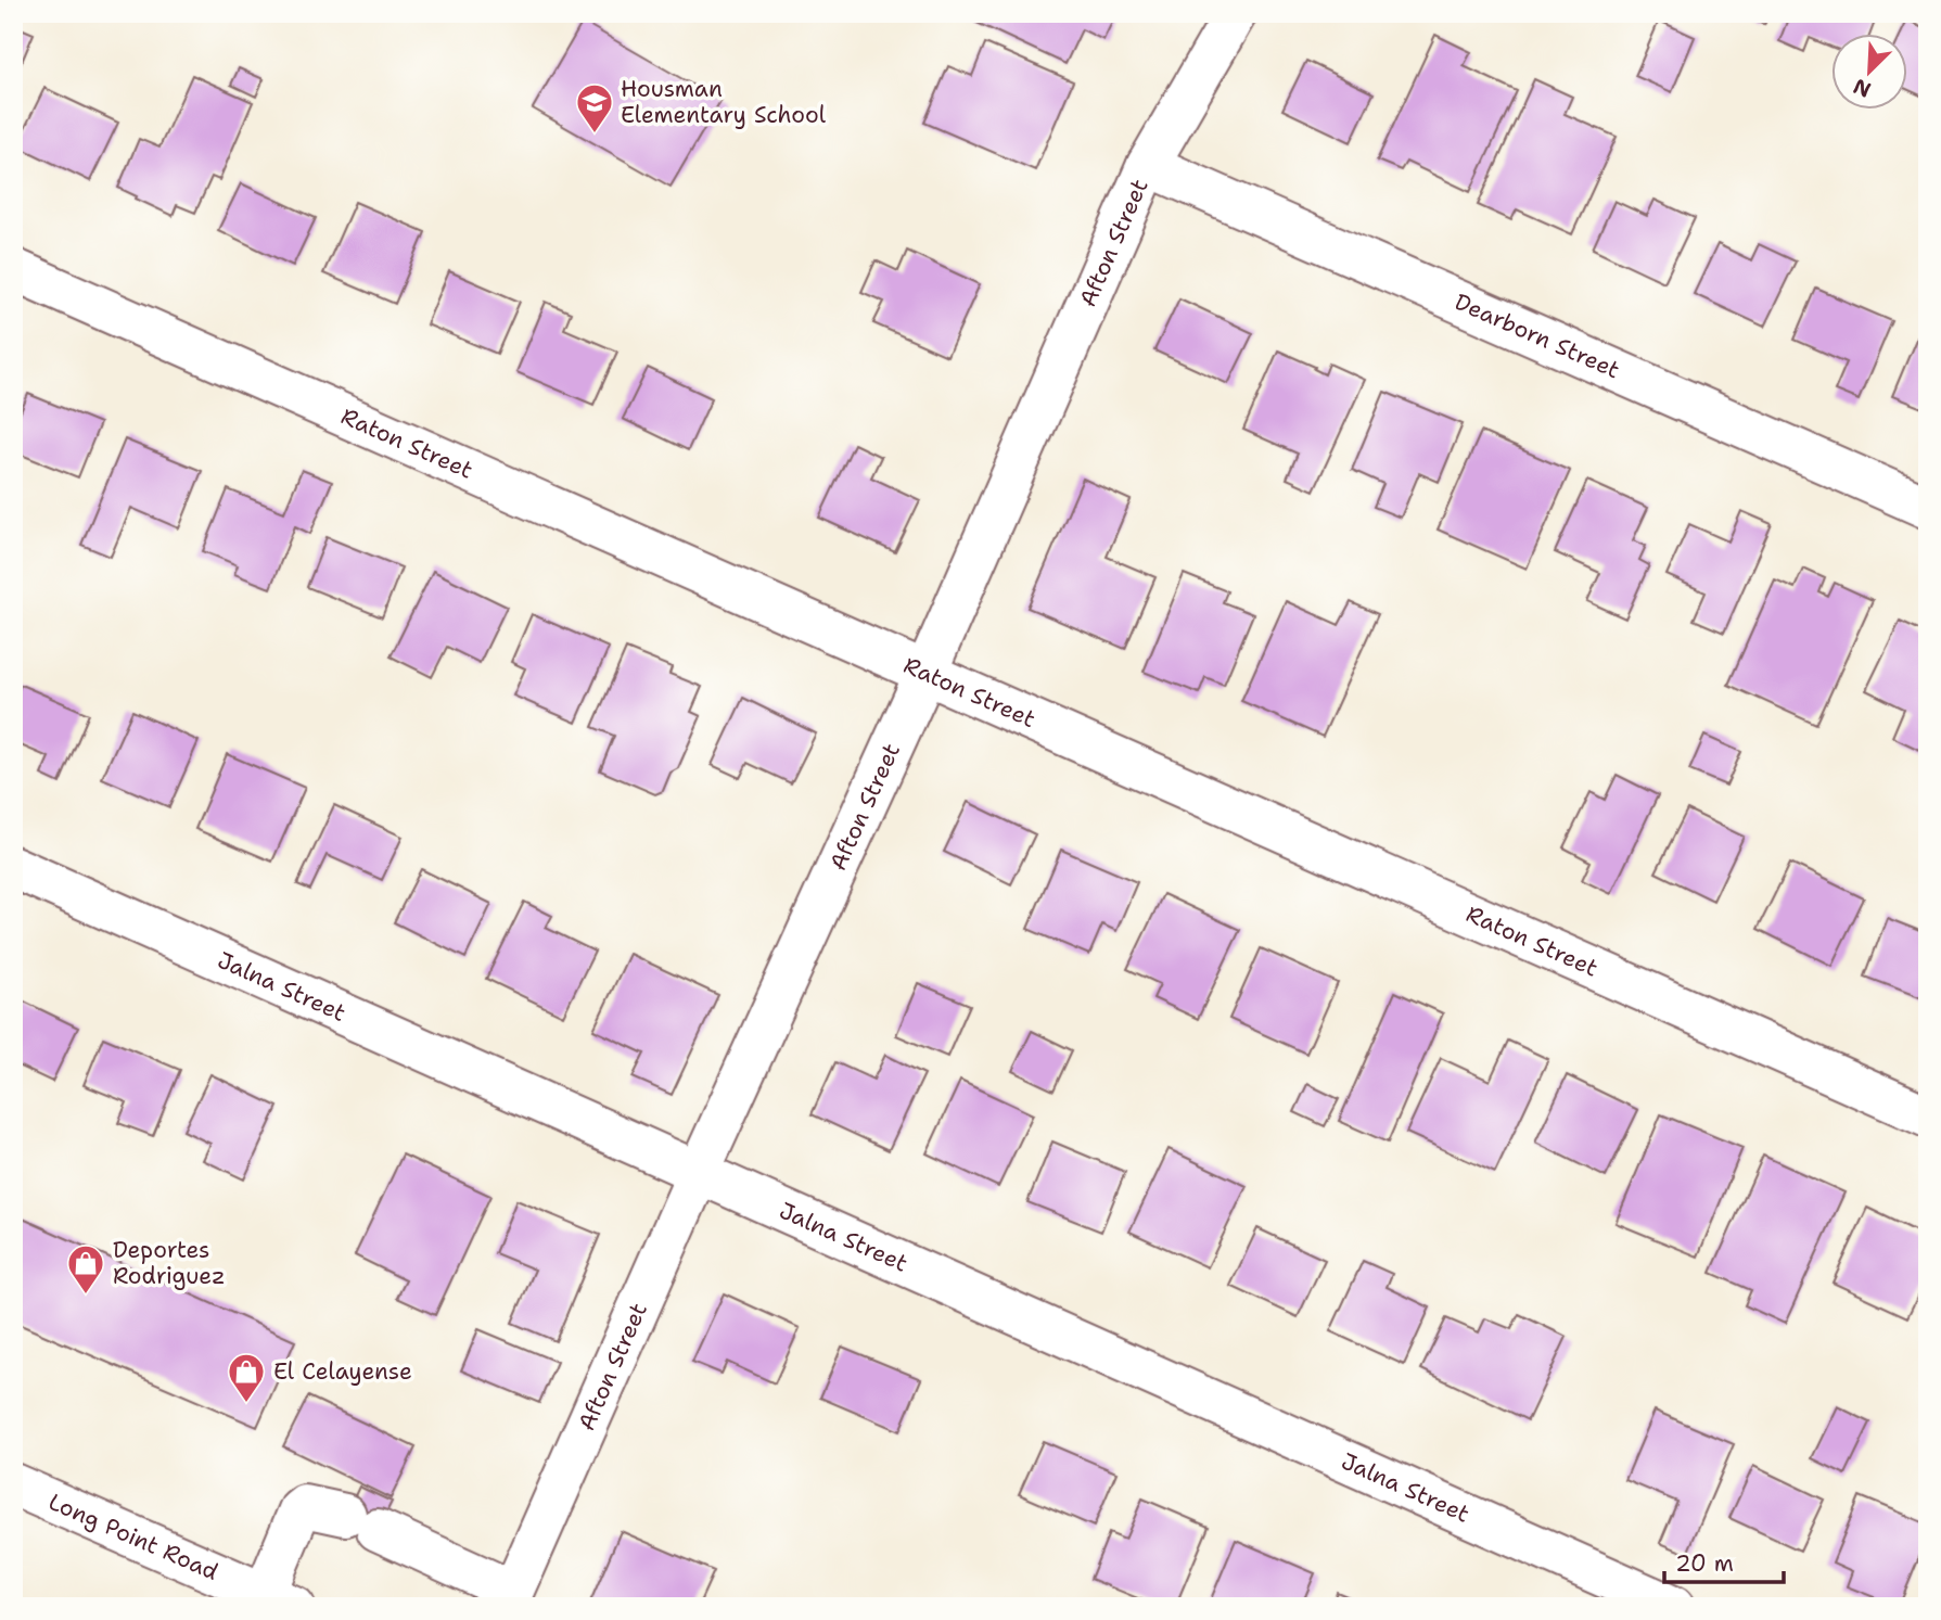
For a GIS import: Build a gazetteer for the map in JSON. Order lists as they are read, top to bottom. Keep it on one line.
{"streets":{"street":["Afton Street","Dearborn Street","Raton Street","Jalna Street","Long Point Road"]},"crossings":[["Afton Street","Dearborn Street"],["Afton Street","Raton Street"],["Afton Street","Jalna Street"]],"places":{"school or university":["Housman Elementary School"],"shop":["Deportes Rodriguez","El Celayense"]},"scale_bar":"20 m","north":"bottom left"}
